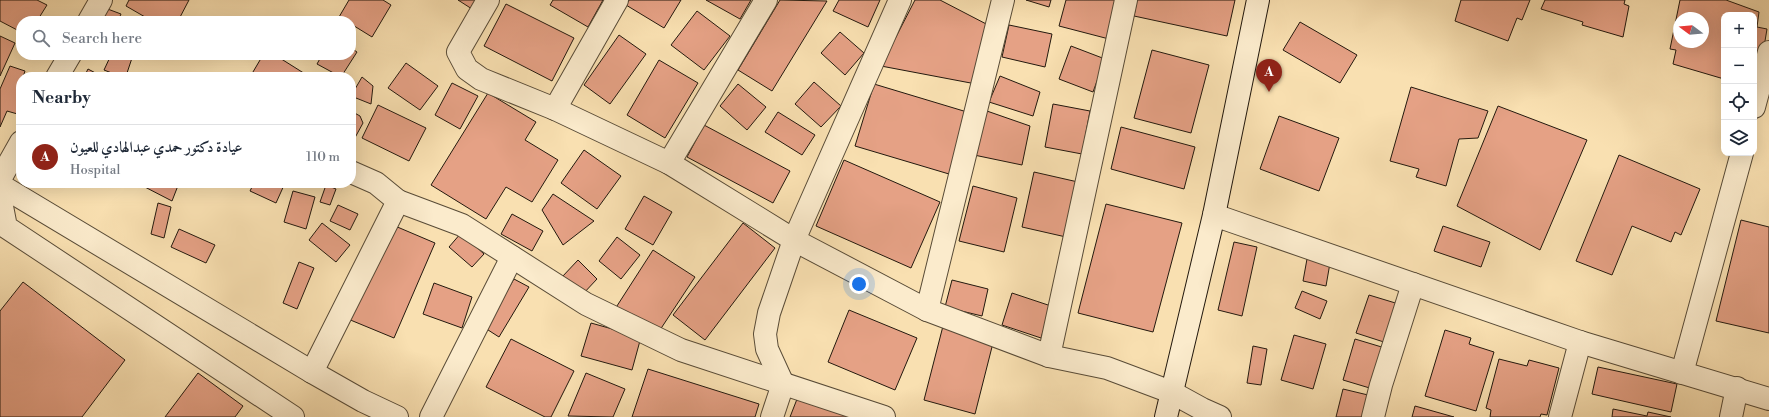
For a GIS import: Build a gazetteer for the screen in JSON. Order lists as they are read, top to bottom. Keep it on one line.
{"north":"left","page":{"map_buttons":["+","−"],"search":"Search here","pins":"A","heading":"Nearby","list":[{"mark":"A","name":"عيادة دكتور حمدي عبدالهادي للعيون","note":"Hospital","value":"110 m"}]}}
